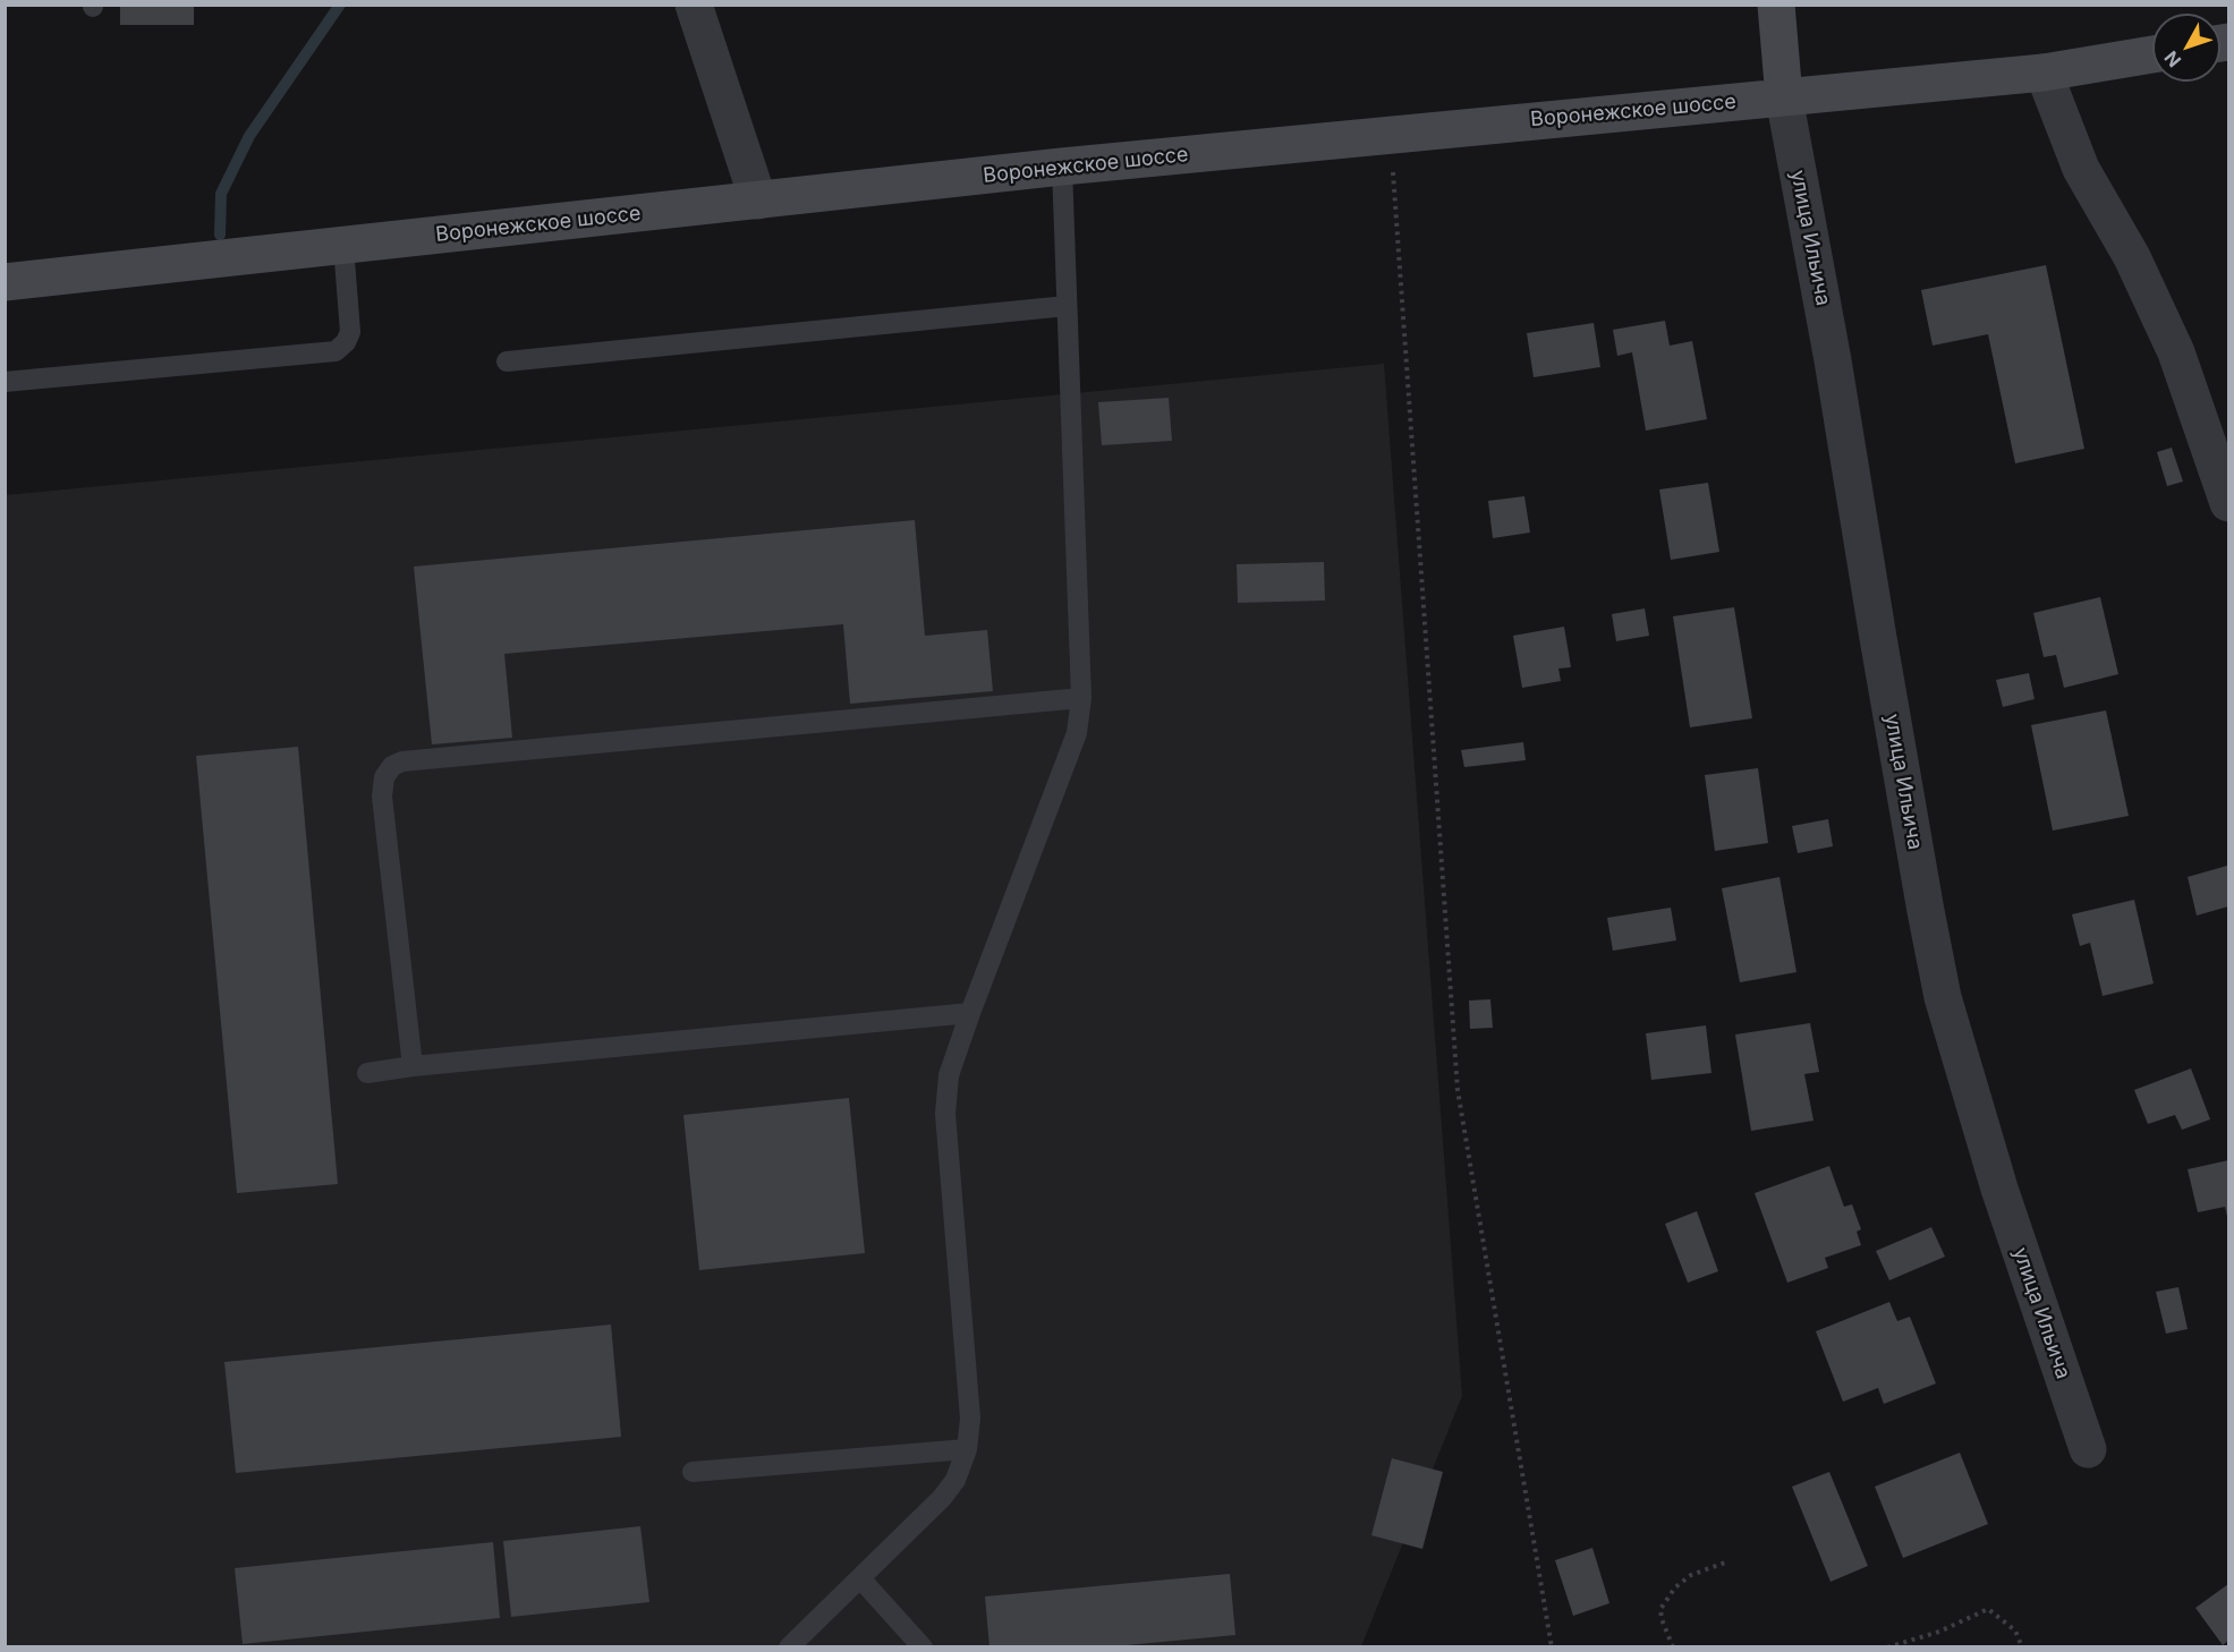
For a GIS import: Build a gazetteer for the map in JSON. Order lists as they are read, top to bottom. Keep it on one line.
{"streets":{"main road":["Воронежское шоссе"],"street":["улица Ильича"]},"crossings":[["Воронежское шоссе","улица Ильича"]],"north":"bottom left"}
